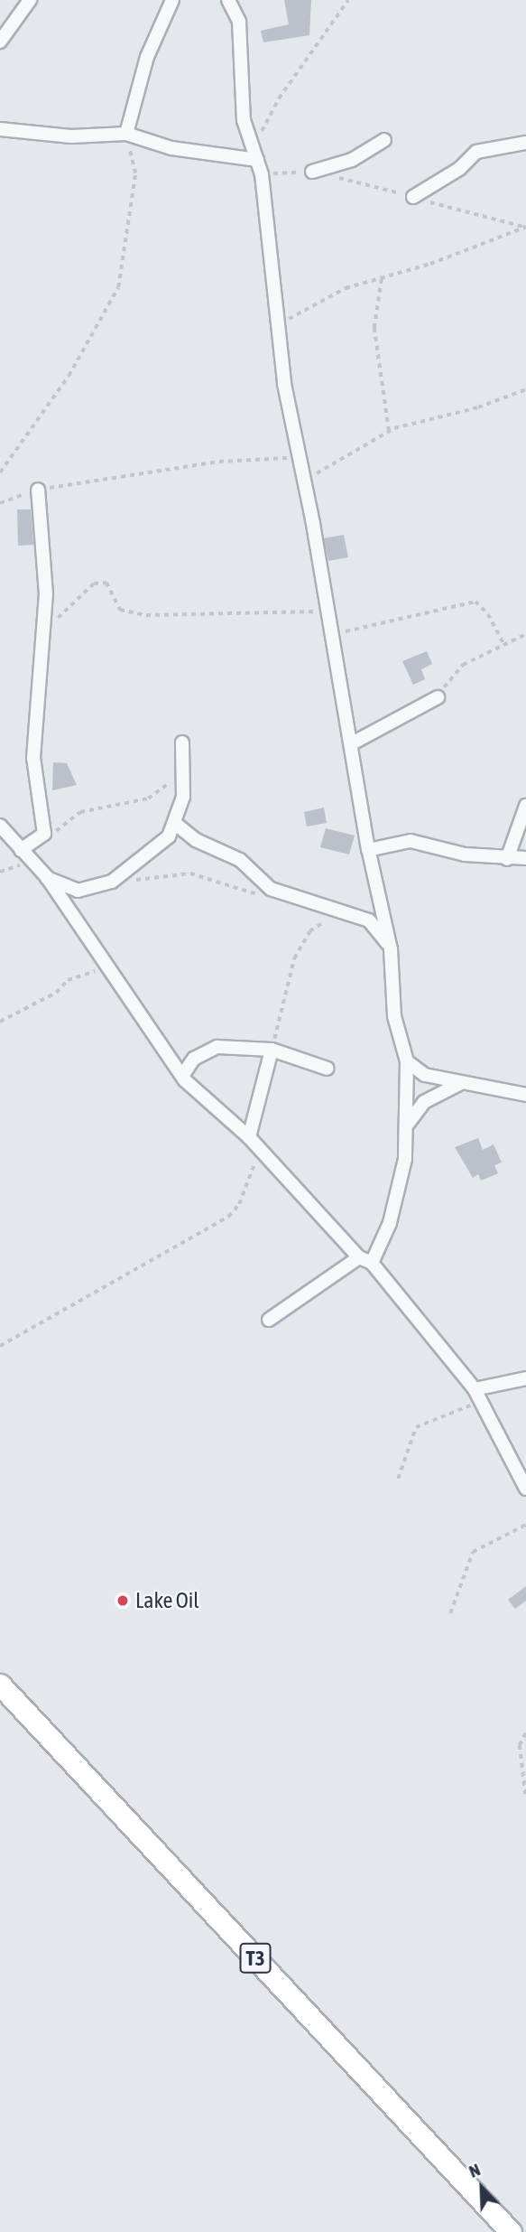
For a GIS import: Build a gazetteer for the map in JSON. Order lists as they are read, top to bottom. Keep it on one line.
{"streets":{"highway":["T3"]},"places":["Lake Oil"],"north":"top left"}
